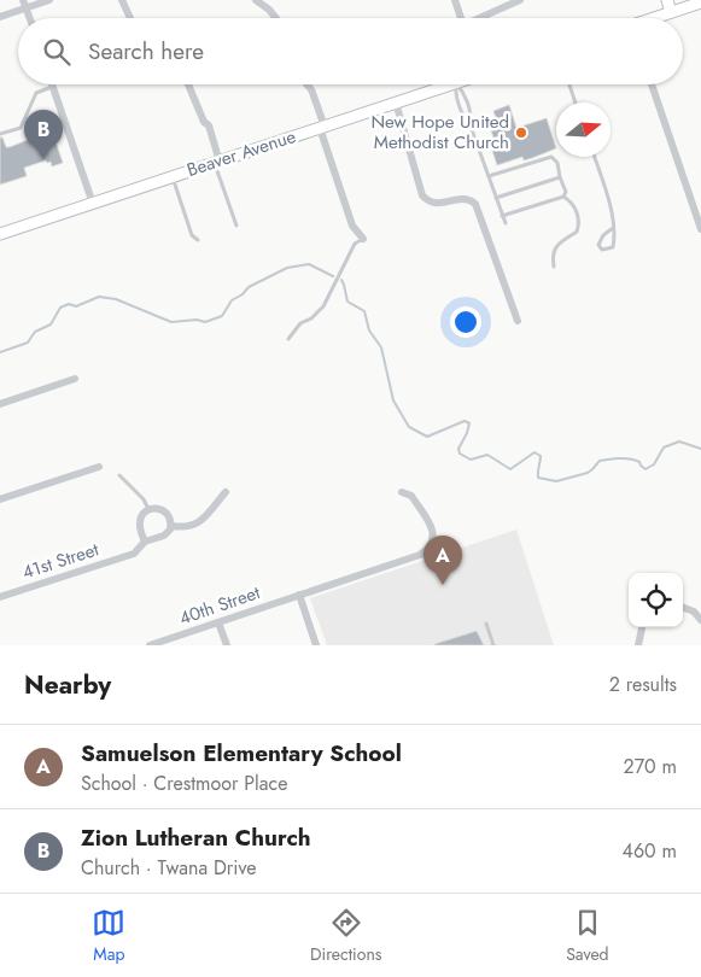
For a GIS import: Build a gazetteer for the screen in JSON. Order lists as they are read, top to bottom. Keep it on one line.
{"streets":{"main road":["Beaver Avenue"],"street":["41st Street","40th Street"]},"places":["New Hope United Methodist Church"],"north":"right","page":{"search":"Search here","pins":["B","A"],"heading":["Nearby","2 results"],"list":[{"mark":"A","name":"Samuelson Elementary School","note":"School · Crestmoor Place","value":"270 m"},{"mark":"B","name":"Zion Lutheran Church","note":"Church · Twana Drive","value":"460 m"}],"nav":["Map","Directions","Saved"]}}
